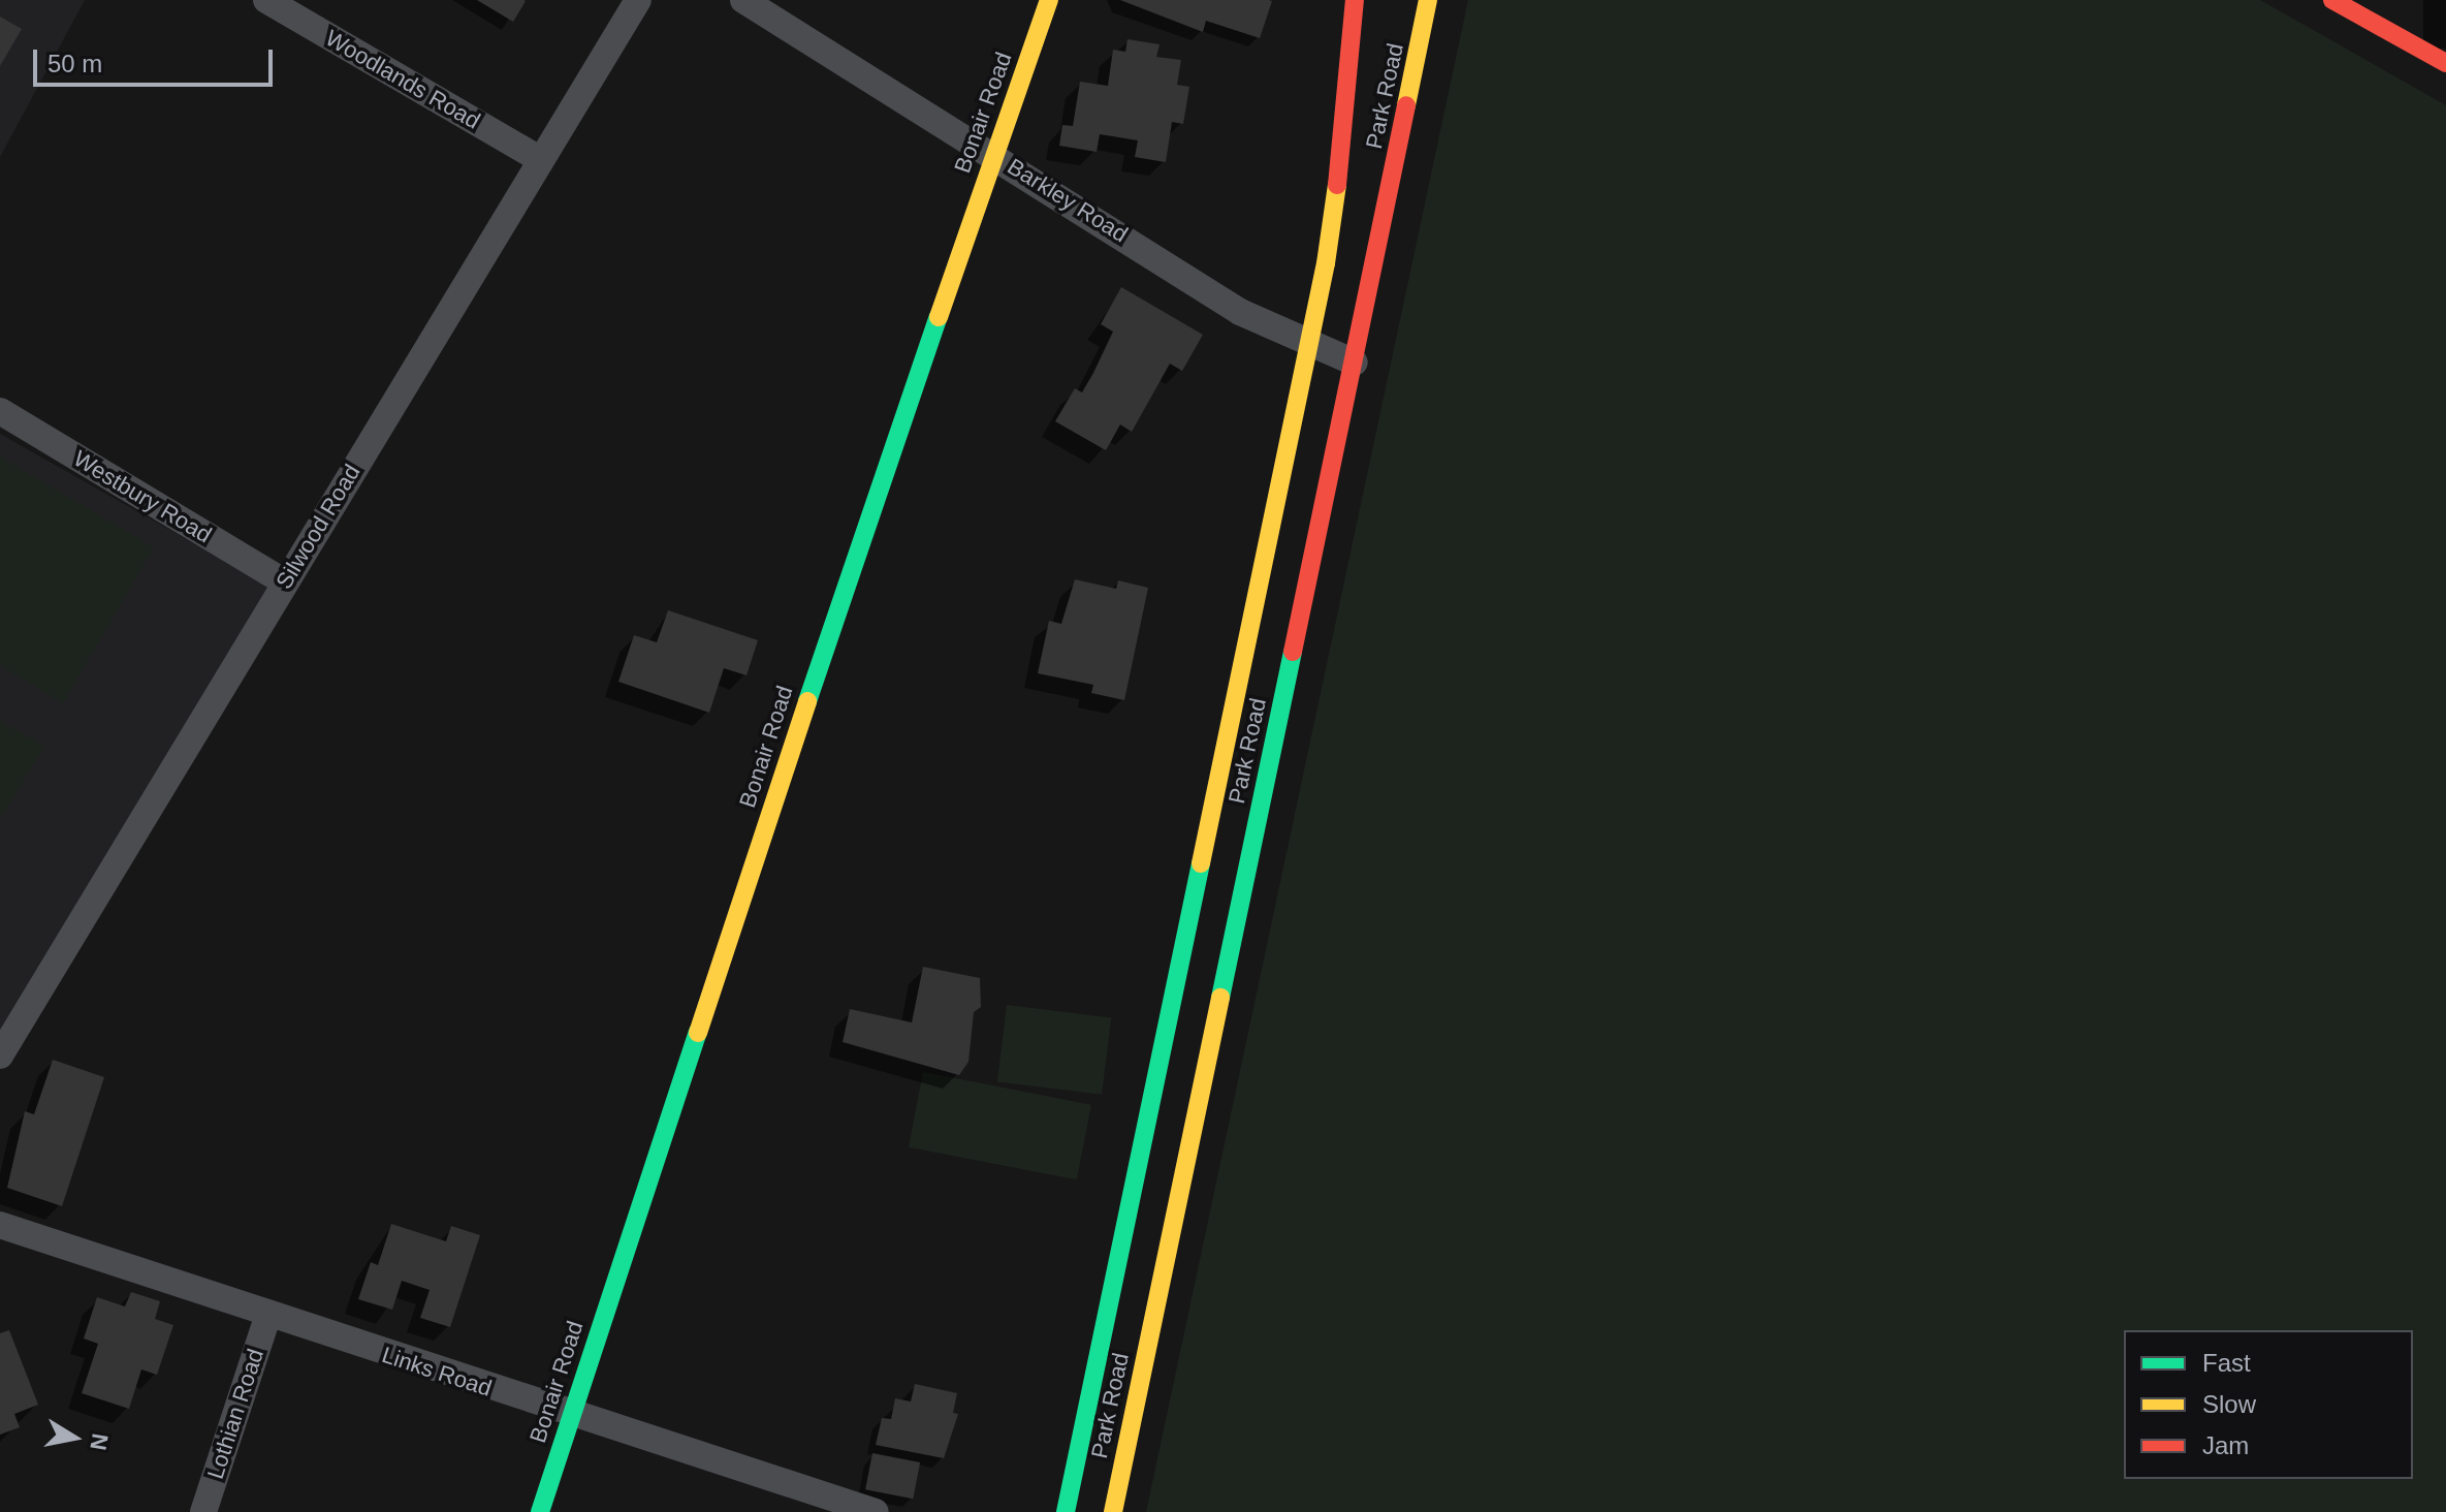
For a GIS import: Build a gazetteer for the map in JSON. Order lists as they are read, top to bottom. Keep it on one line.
{"streets":{"main road":["Park Road","Bonair Road"],"street":["Woodlands Road","Barkley Road","Westbury Road","Silwood Road","Links Road","Lothian Road"]},"crossings":[["Woodlands Road","Silwood Road"],["Park Road","Barkley Road"],["Bonair Road","Barkley Road"],["Bonair Road","Links Road"],["Westbury Road","Silwood Road"],["Links Road","Lothian Road"]],"legend":["Fast","Slow","Jam"],"scale_bar":"50 m","north":"right"}
